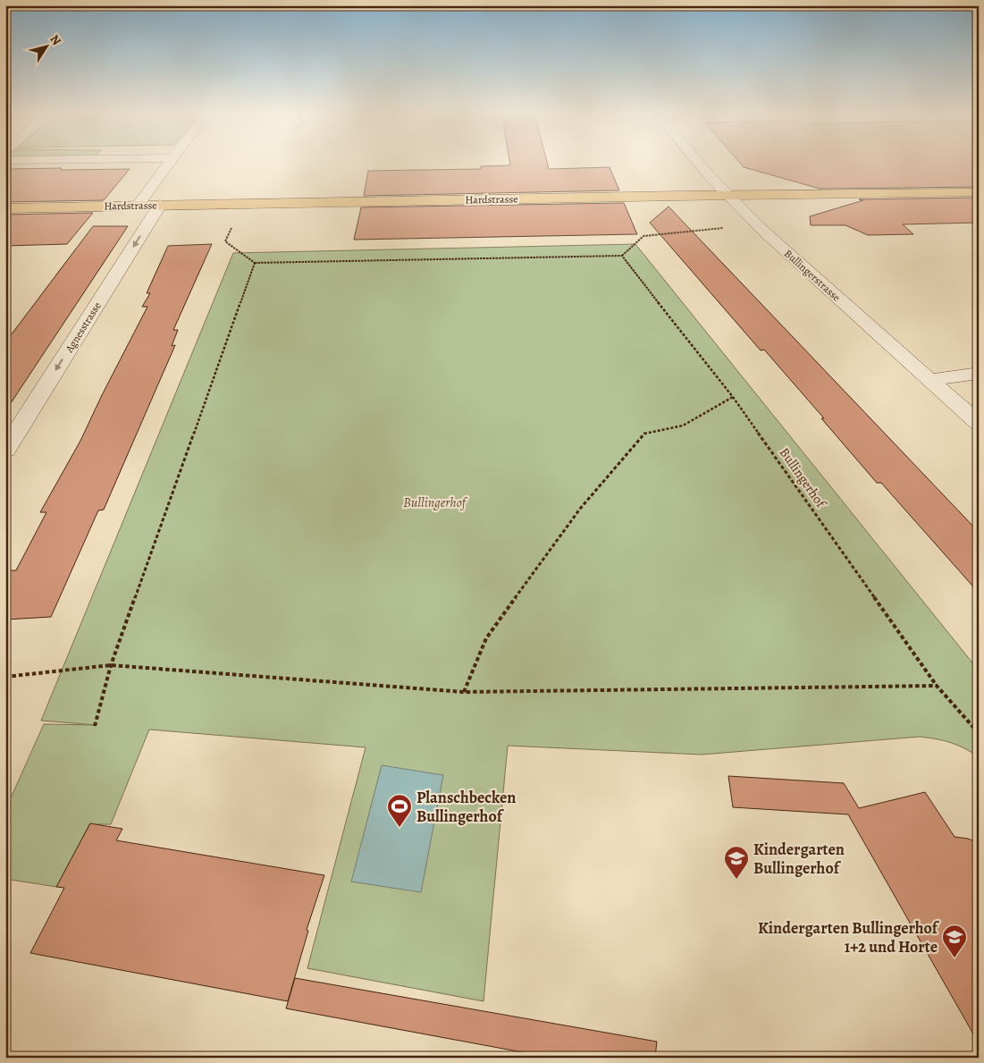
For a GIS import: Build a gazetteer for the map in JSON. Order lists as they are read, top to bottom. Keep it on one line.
{"streets":{"main road":["Hardstrasse"],"street":["Bullingerstrasse","Agnesstrasse"],"path":["Bullingerhof"]},"crossings":[["Hardstrasse","Bullingerstrasse"],["Hardstrasse","Agnesstrasse"]],"one_way":["Agnesstrasse"],"parks":["Bullingerhof"],"places":{"sports":["Planschbecken Bullingerhof"],"school or university":["Kindergarten Bullingerhof","Kindergarten Bullingerhof 1+2 und Horte"]},"north":"top right"}
